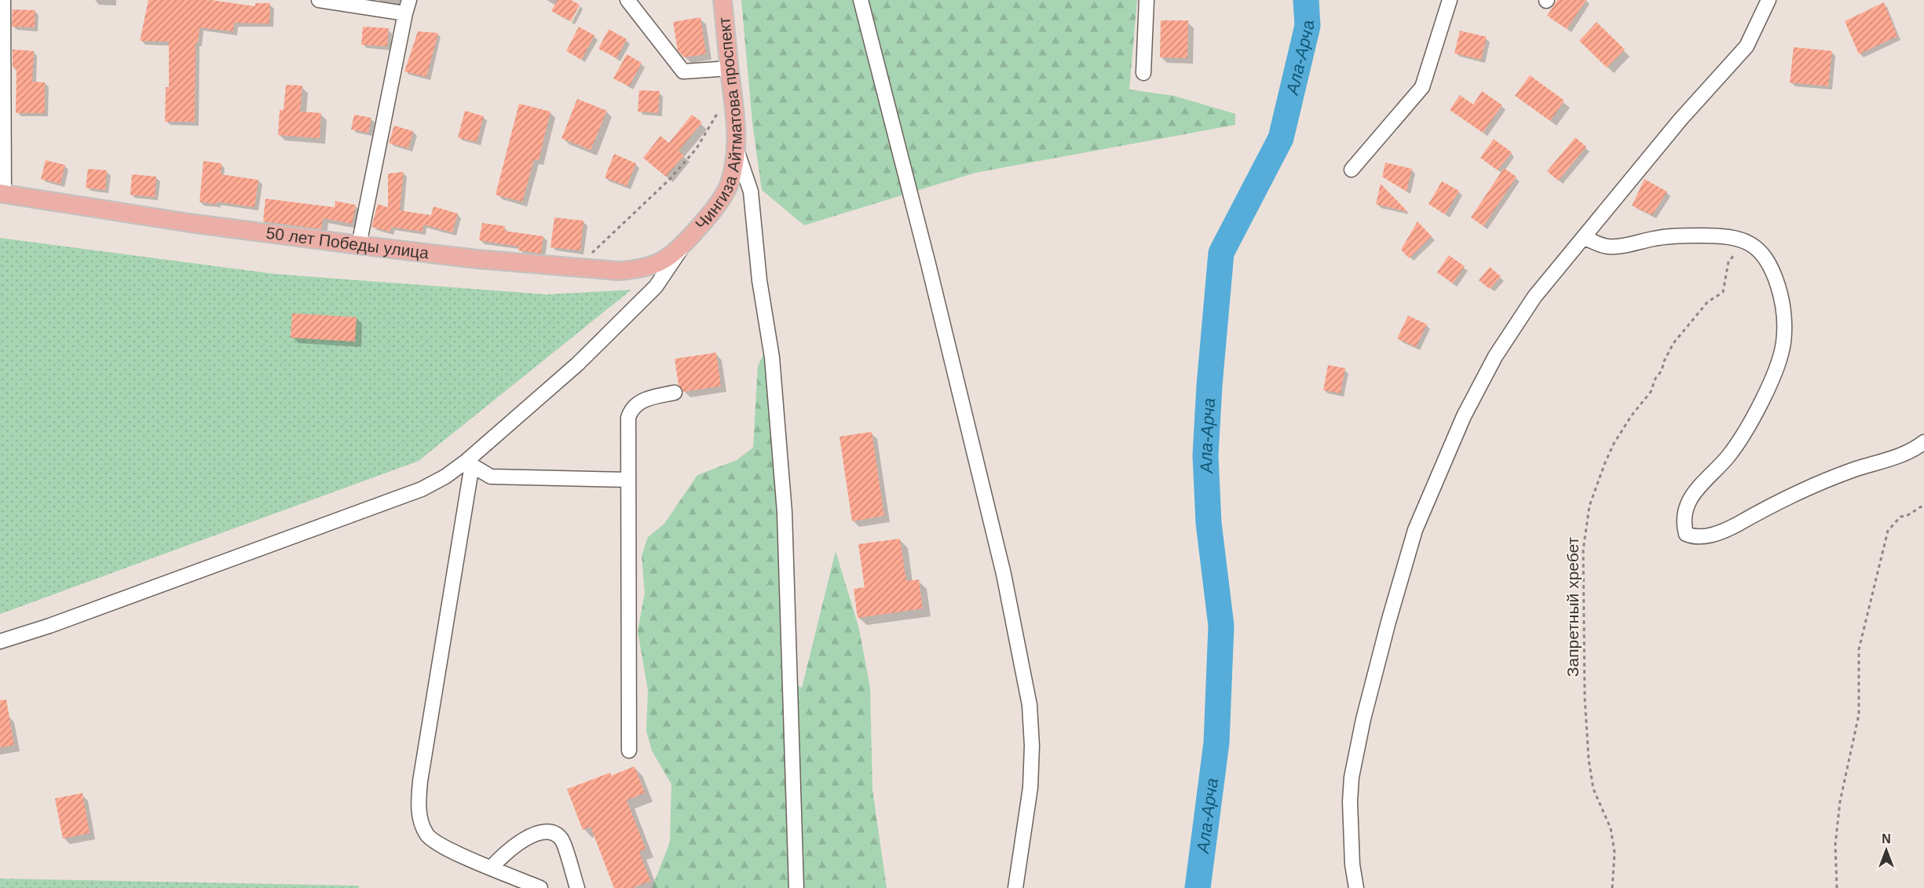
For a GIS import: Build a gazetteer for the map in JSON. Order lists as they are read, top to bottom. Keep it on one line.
{"streets":{"main road":["Чингиза Айтматова проспект","50 лет Победы улица"],"path":["Запретный хребет"]},"crossings":[["Чингиза Айтматова проспект","50 лет Победы улица"]],"water":["Ала-Арча"],"north":"top"}
